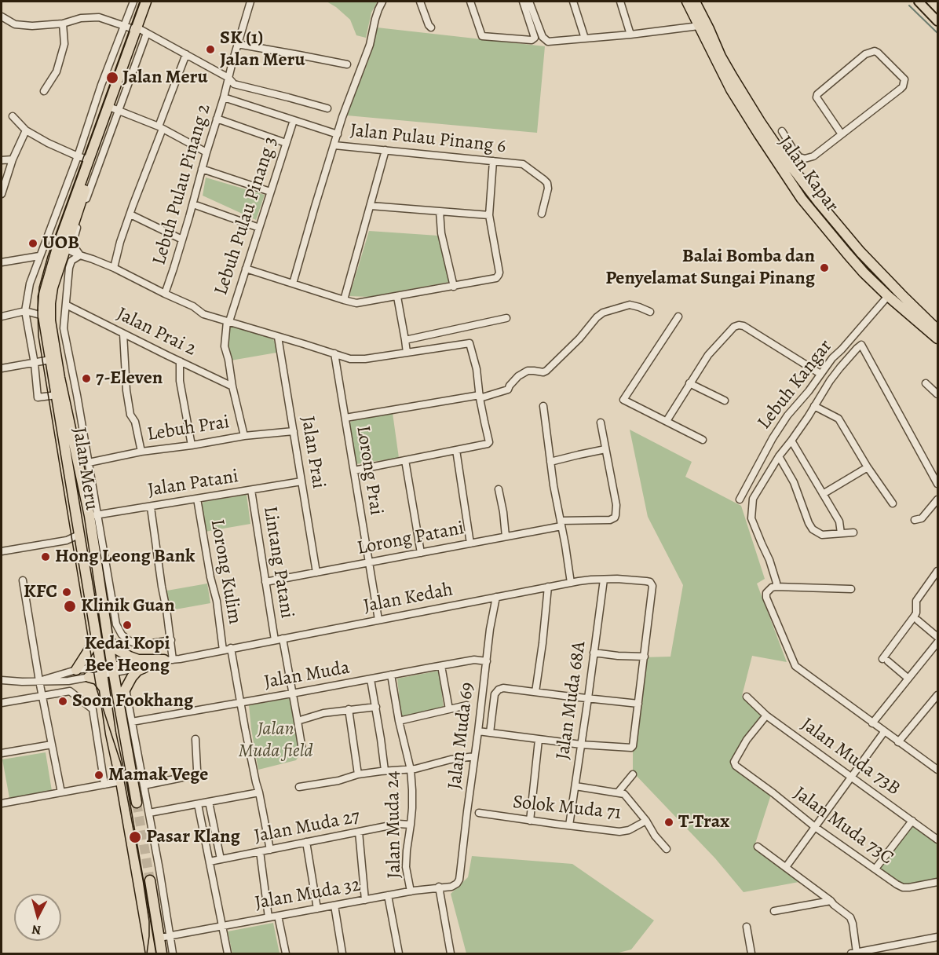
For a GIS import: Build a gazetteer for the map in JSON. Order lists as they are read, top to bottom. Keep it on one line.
{"streets":{"highway":["Jalan Kapar","Jalan Meru"],"street":["Jalan Pulau Pinang 6","Lebuh Pulau Pinang 2","Lebuh Pulau Pinang 3","Jalan Prai 2","Lebuh Kangar","Lebuh Prai","Jalan Prai","Lorong Prai","Jalan Patani","Lorong Patani","Lintang Patani","Lorong Kulim","Jalan Kedah","Jalan Muda","Jalan Muda 68A","Jalan Muda 69","Jalan Muda 73B","Solok Muda 71","Jalan Muda 24","Jalan Muda 73C","Jalan Muda 27","Jalan Muda 32"]},"crossings":[["Jalan Kapar","Lebuh Kangar"],["Lebuh Pulau Pinang 3","Jalan Prai 2"],["Lebuh Pulau Pinang 3","Lebuh Prai"],["Lebuh Prai","Jalan Prai"],["Jalan Prai","Jalan Patani"],["Jalan Prai","Lorong Patani"],["Jalan Meru","Jalan Patani"],["Lorong Prai","Lorong Patani"],["Lorong Prai","Jalan Kedah"],["Jalan Patani","Lintang Patani"],["Jalan Patani","Lorong Kulim"],["Lorong Patani","Lintang Patani"],["Lintang Patani","Jalan Kedah"],["Lorong Kulim","Jalan Kedah"],["Jalan Kedah","Jalan Muda 68A"],["Jalan Kedah","Jalan Muda 69"],["Jalan Muda","Jalan Muda 69"],["Jalan Muda","Jalan Muda 24"],["Jalan Muda 68A","Solok Muda 71"],["Jalan Muda 69","Jalan Muda 32"],["Jalan Muda 73B","Jalan Muda 73C"],["Jalan Muda 24","Jalan Muda 27"],["Jalan Muda 24","Jalan Muda 32"]],"parks":["Jalan Muda field"],"places":["SK (1) Jalan Meru","Jalan Meru","UOB","Balai Bomba dan Penyelamat Sungai Pinang","7-Eleven","Hong Leong Bank","KFC","Klinik Guan","Kedai Kopi Bee Heong","Soon Fookhang","Mamak Vege","T-Trax","Pasar Klang"],"north":"bottom"}
